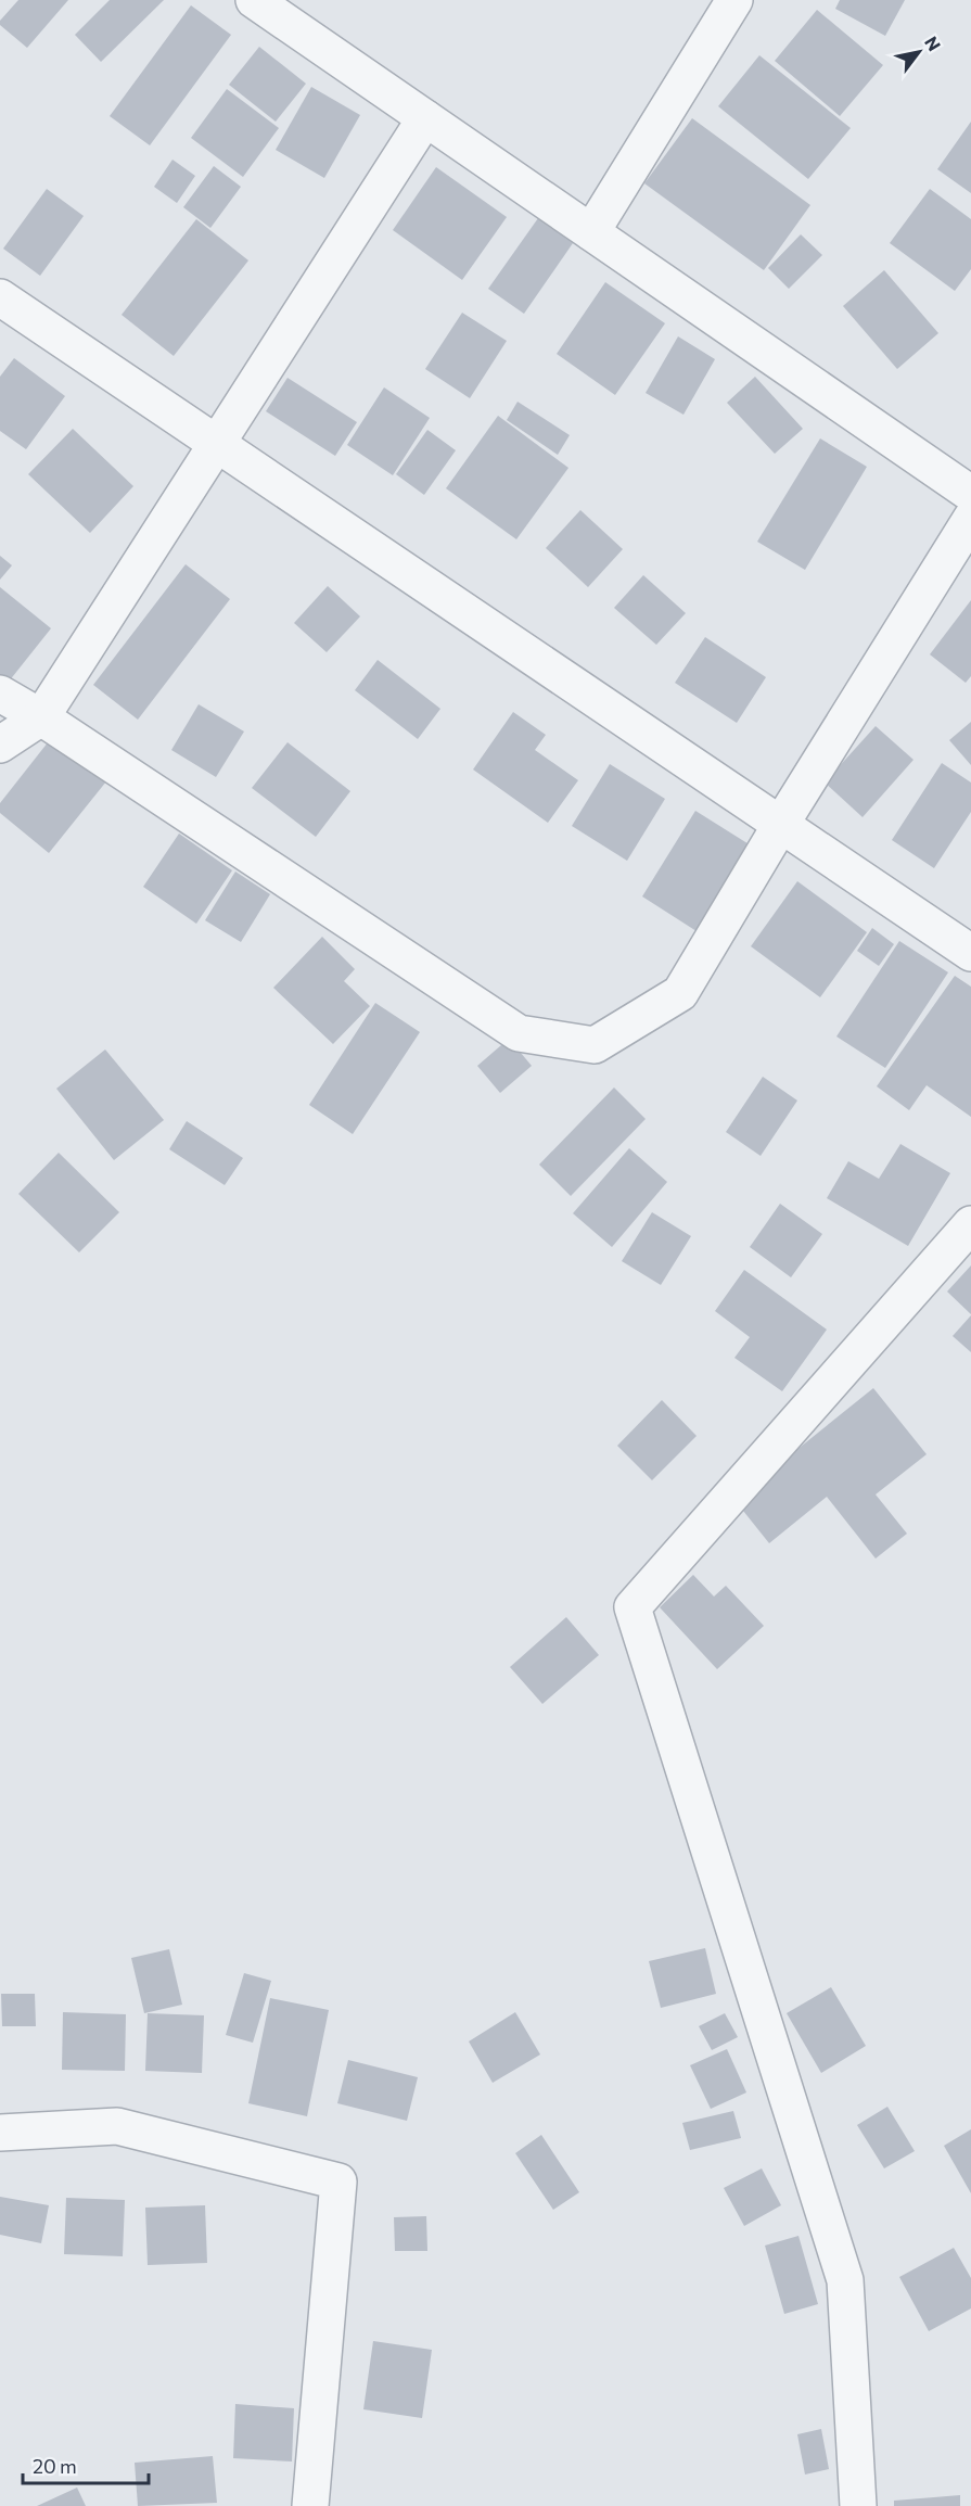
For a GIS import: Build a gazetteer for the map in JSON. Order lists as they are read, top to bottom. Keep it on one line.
{"scale_bar":"20 m","north":"top right"}
